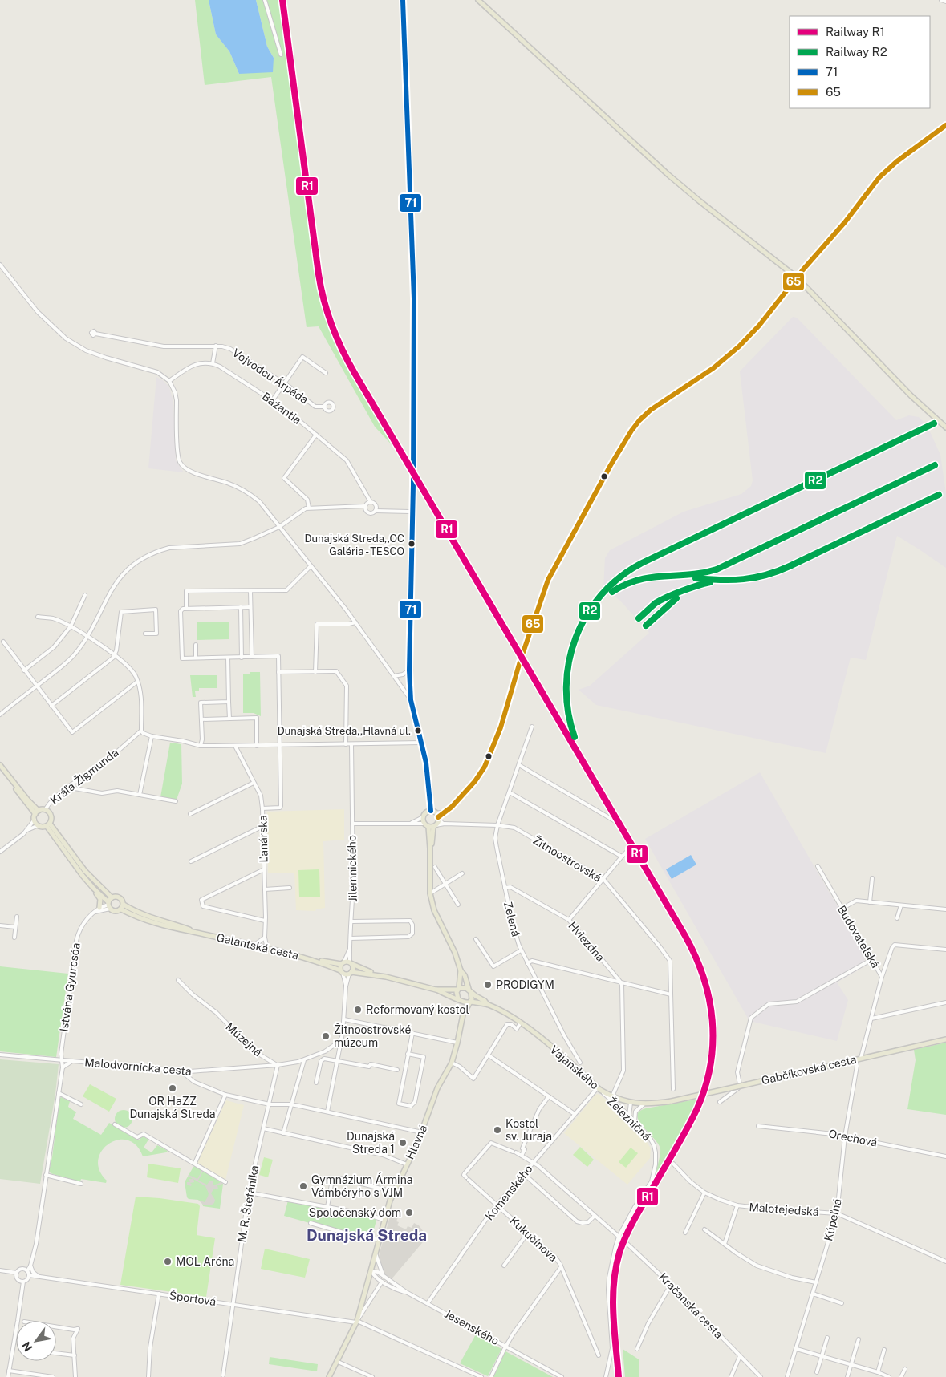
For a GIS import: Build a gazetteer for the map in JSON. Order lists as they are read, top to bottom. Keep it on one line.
{"streets":{"main road":["Galantská cesta","Vajanského","Gabčíkovská cesta","Hlavná"],"street":["Vojvodcu Árpáda","Bažantia","Kráľa Žigmunda","Ľanárska","Žitnoostrovská","Jilemnického","Zelená","Budovateľská","Hviezdna","Istvána Gyurcsóa","Múzejná","Malodvornícka cesta","Železničná","Orechová","Komenského","M. R. Štefánika","Malotejedská","Kúpeľná","Kukučínova","Športová","Kračanská cesta","Jesenského"]},"crossings":[["Kráľa Žigmunda","Galantská cesta"],["Ľanárska","Galantská cesta"],["Žitnoostrovská","Jilemnického"],["Žitnoostrovská","Zelená"],["Jilemnického","Galantská cesta"],["Zelená","Hviezdna"],["Budovateľská","Gabčíkovská cesta"],["Galantská cesta","Istvána Gyurcsóa"],["Istvána Gyurcsóa","Malodvornícka cesta"],["Istvána Gyurcsóa","Športová"],["Múzejná","Malodvornícka cesta"],["Múzejná","M. R. Štefánika"],["Malodvornícka cesta","M. R. Štefánika"],["Vajanského","Gabčíkovská cesta"],["Vajanského","Železničná"],["Vajanského","Komenského"],["Gabčíkovská cesta","Kúpeľná"],["Železničná","Komenského"],["Železničná","Kračanská cesta"],["Orechová","Kúpeľná"],["Hlavná","Športová"],["Hlavná","Jesenského"],["Komenského","Kukučínova"],["Komenského","Kračanská cesta"],["Komenského","Jesenského"],["M. R. Štefánika","Športová"],["Malotejedská","Kúpeľná"],["Kukučínova","Kračanská cesta"]],"districts":["Dunajská Streda"],"places":["Dunajská Streda,,OC Galéria - TESCO","Dunajská Streda,,Hlavná ul.","PRODIGYM","Reformovaný kostol","Žitnoostrovské múzeum","OR HaZZ Dunajská Streda","Kostol sv. Juraja","Dunajská Streda 1","Gymnázium Ármina Vámbéryho s VJM","Spoločenský dom","MOL Aréna"],"lines":["rail line R1","transit line 71","transit line 65","rail line R2"],"legend":["Railway R1","Railway R2","71","65"],"north":"bottom left"}
